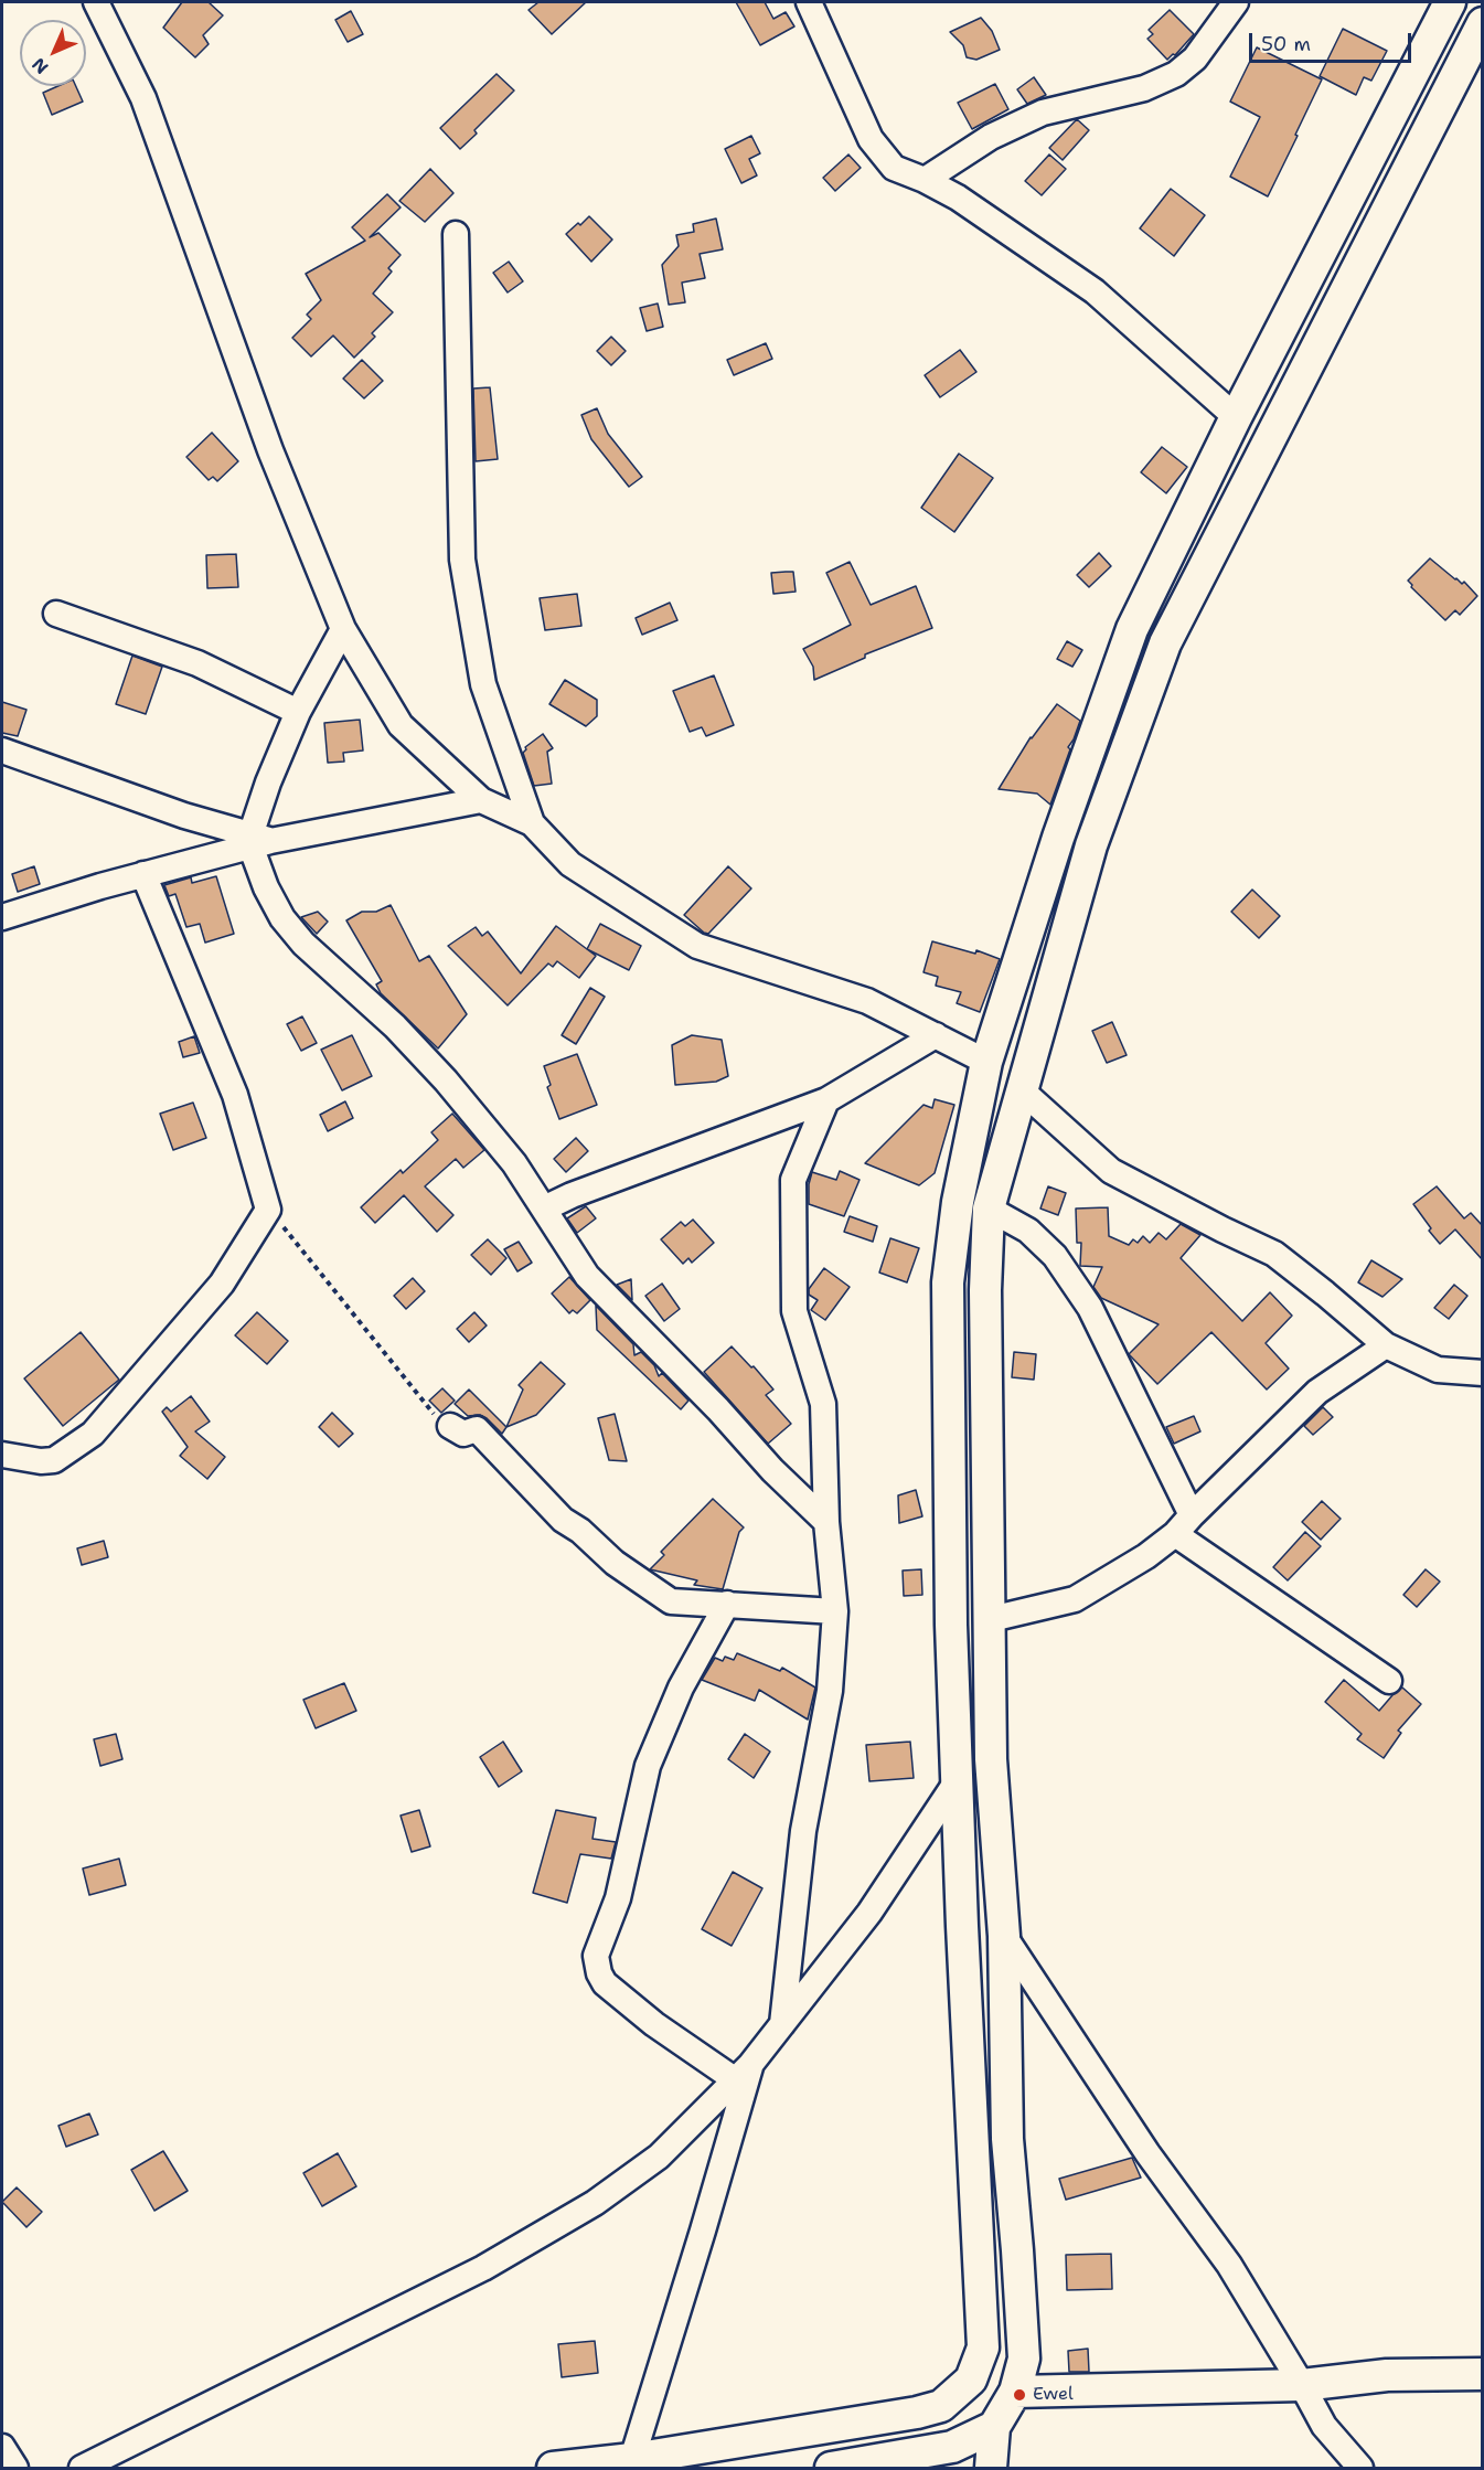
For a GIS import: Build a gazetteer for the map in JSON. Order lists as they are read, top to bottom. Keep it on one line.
{"places":["Ewel"],"scale_bar":"50 m","north":"bottom left"}
